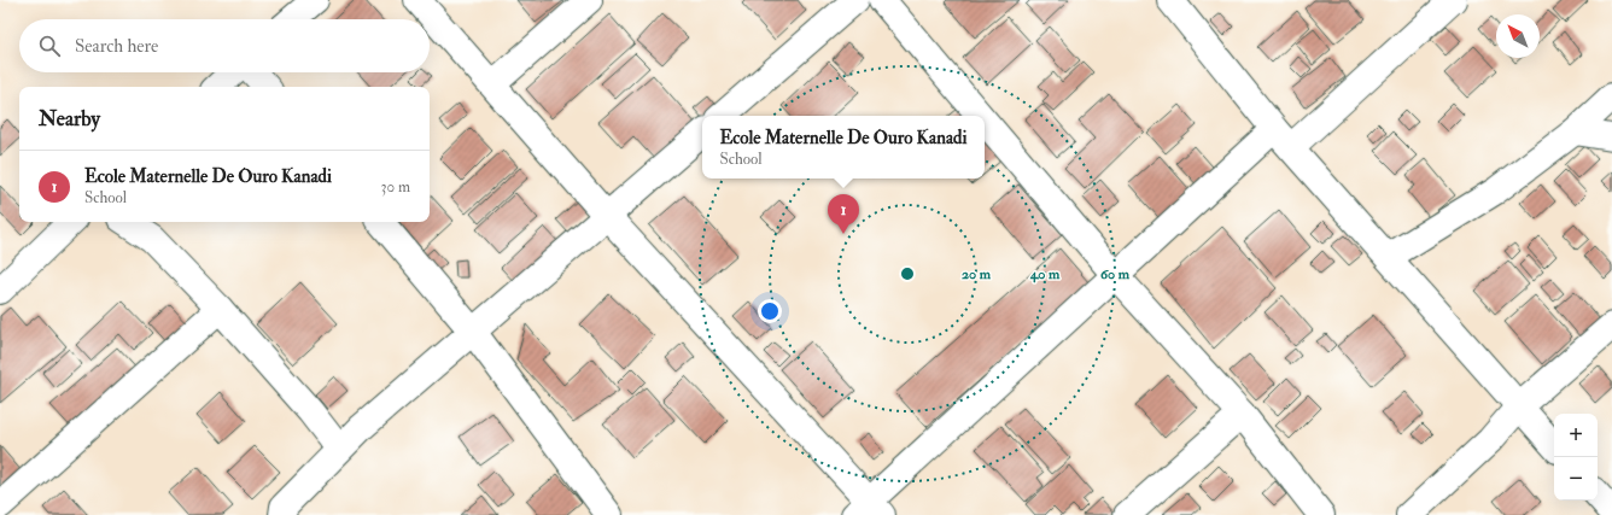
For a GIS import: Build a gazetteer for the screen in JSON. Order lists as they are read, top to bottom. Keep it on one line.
{"north":"top left","page":{"search":"Search here","heading":"Nearby","popup":["Ecole Maternelle De Ouro Kanadi","School"],"list":[{"mark":"1","name":"Ecole Maternelle De Ouro Kanadi","note":"School","value":"30 m"}],"pins":"1","map_buttons":["+","−"]},"rings":["20 m","40 m","60 m"]}
